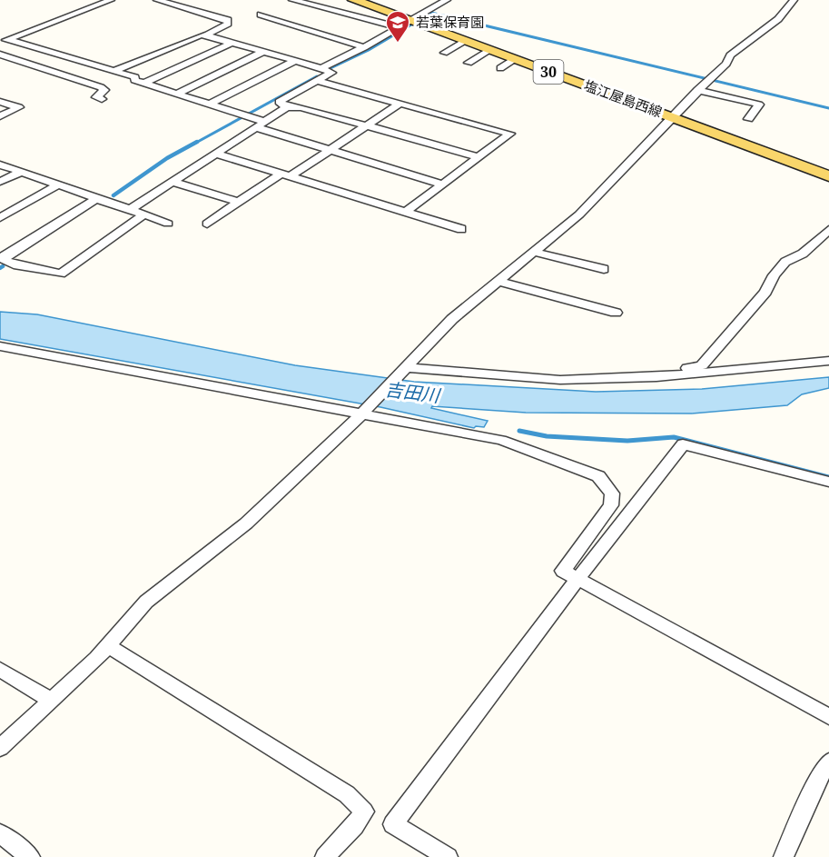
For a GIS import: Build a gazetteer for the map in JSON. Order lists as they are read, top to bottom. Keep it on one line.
{"streets":{"main road":["30","塩江屋島西線"]},"water":["吉田川"],"places":{"school or university":["若葉保育園"]}}
